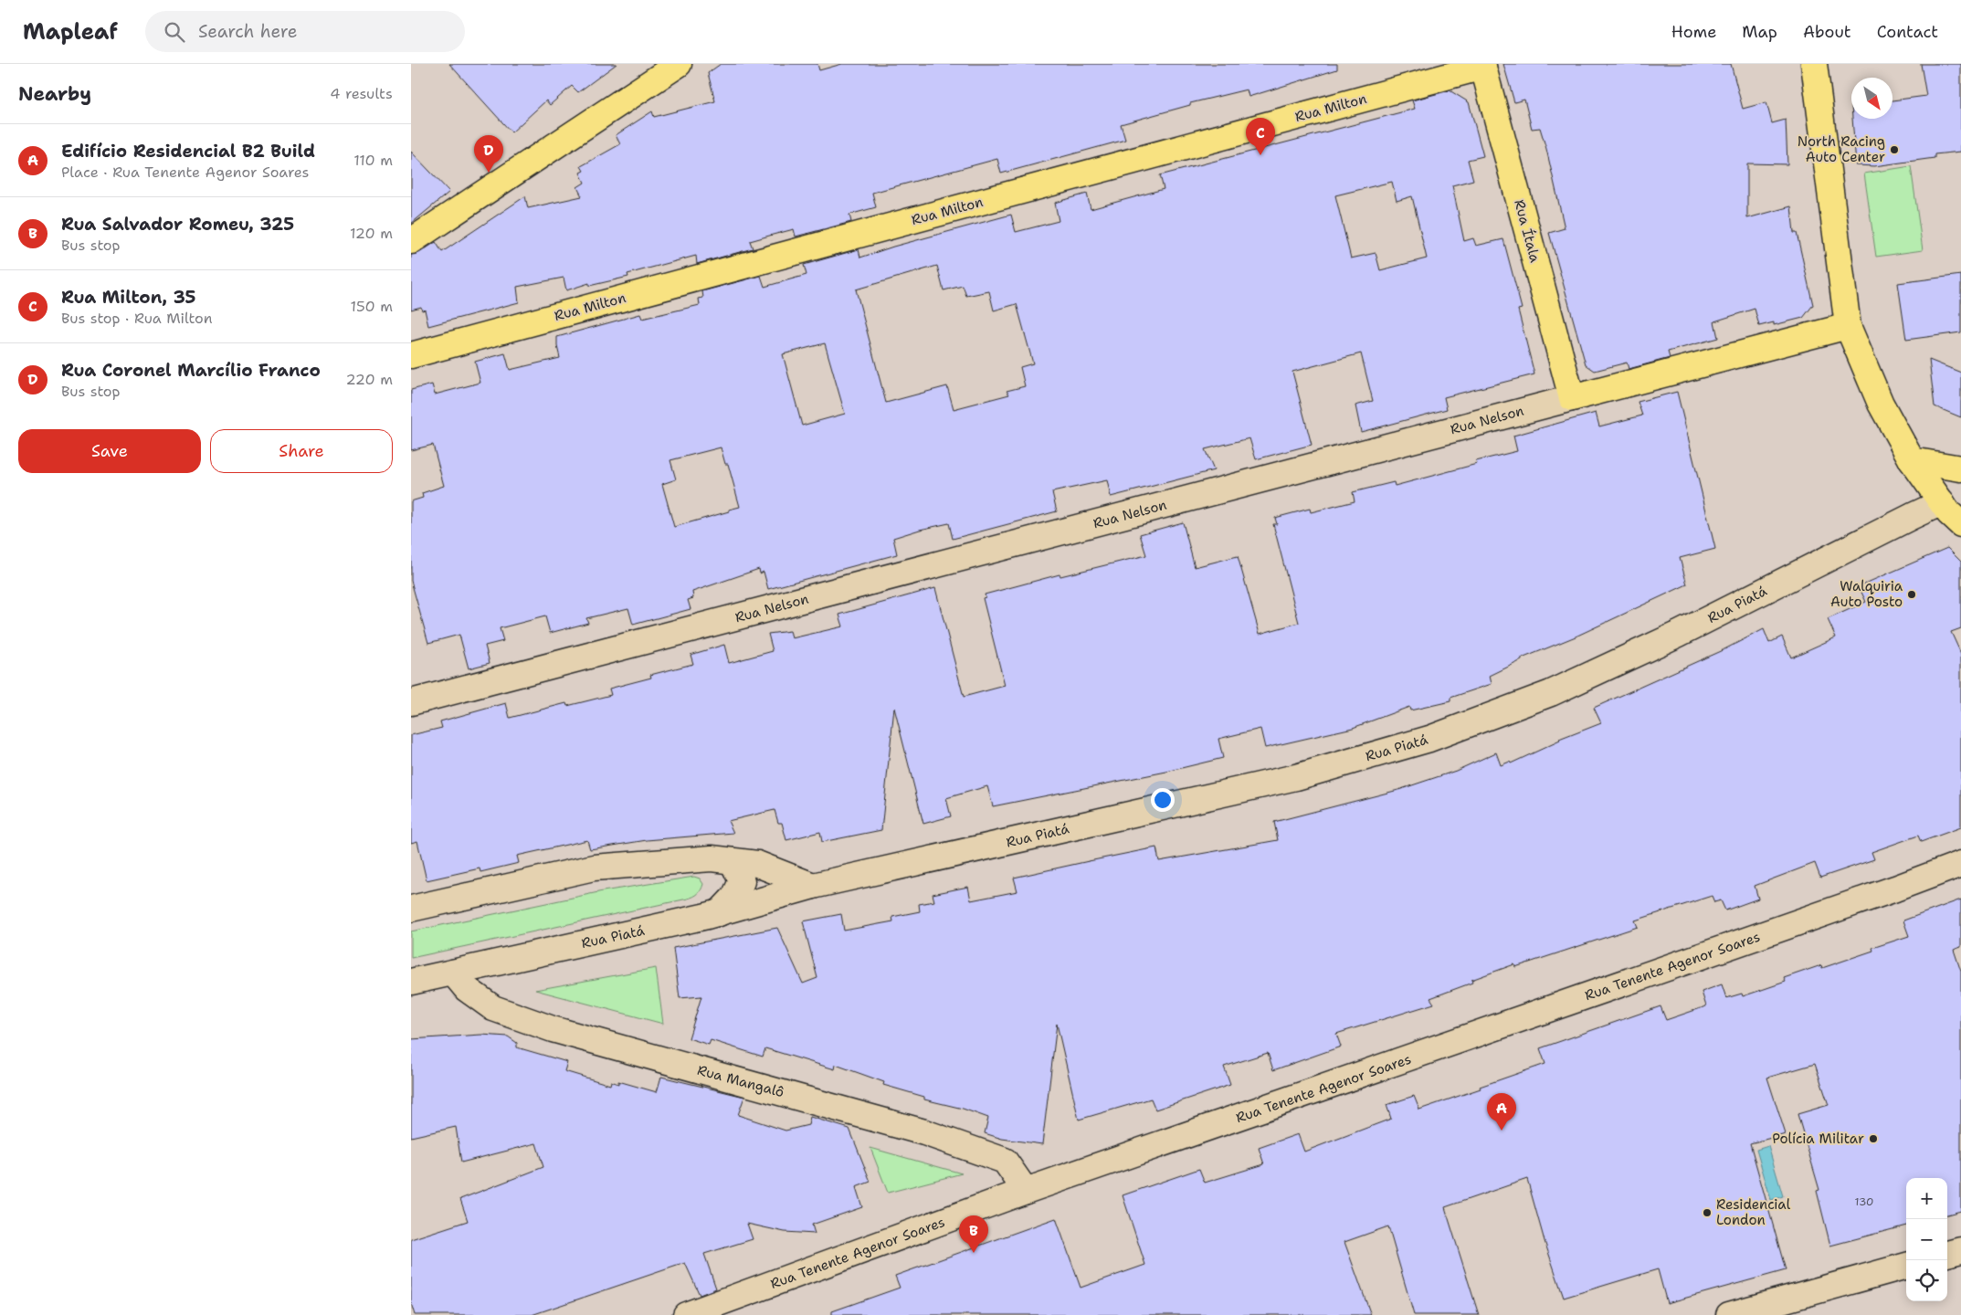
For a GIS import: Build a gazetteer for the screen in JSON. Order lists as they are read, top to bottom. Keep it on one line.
{"streets":{"main road":["Rua Milton","Rua Ítala","Rua Nelson"],"street":["Rua Piatá","Rua Tenente Agenor Soares","Rua Mangalô"]},"crossings":[["Rua Milton","Rua Ítala"],["Rua Ítala","Rua Nelson"],["Rua Piatá","Rua Mangalô"],["Rua Tenente Agenor Soares","Rua Mangalô"]],"places":["North Racing Auto Center","Walquiria Auto Posto","Polícia Militar","Residencial London"],"house_numbers":["130"],"north":"bottom right","page":{"header":"Mapleaf","search":"Search here","nav":["Home","Map","About","Contact"],"heading":["Nearby","4 results"],"pins":["C","D","A","B"],"list":[{"mark":"A","name":"Edifício Residencial B2 Build","note":"Place · Rua Tenente Agenor Soares","value":"110 m"},{"mark":"B","name":"Rua Salvador Romeu, 325","note":"Bus stop","value":"120 m"},{"mark":"C","name":"Rua Milton, 35","note":"Bus stop · Rua Milton","value":"150 m"},{"mark":"D","name":"Rua Coronel Marcílio Franco","note":"Bus stop","value":"220 m"}],"buttons":["Save","Share"],"map_buttons":["+","−"]}}
